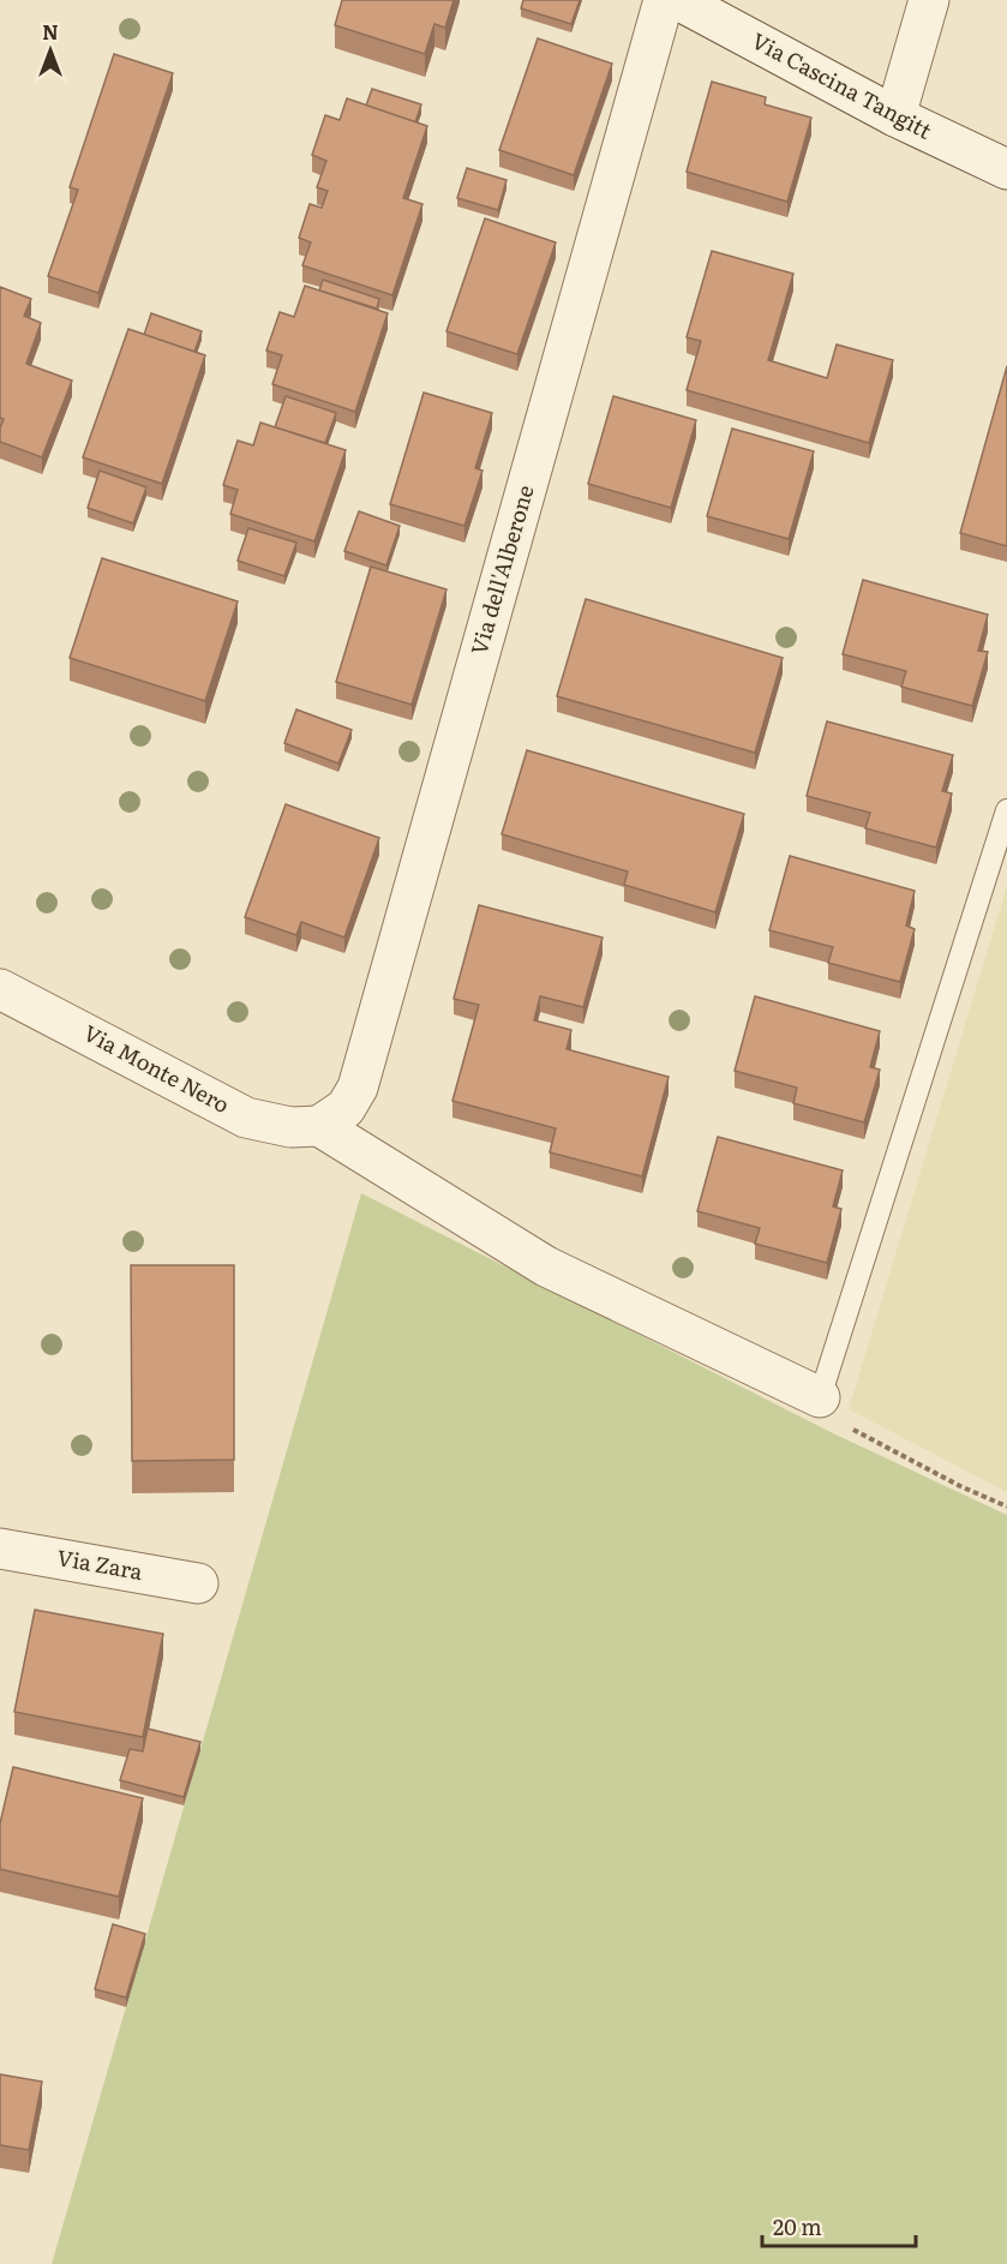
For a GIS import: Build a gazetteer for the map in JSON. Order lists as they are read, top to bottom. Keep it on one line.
{"streets":{"street":["Via Cascina Tangitt","Via dell'Alberone","Via Monte Nero","Via Zara"]},"crossings":[["Via dell'Alberone","Via Monte Nero"]],"scale_bar":"20 m","north":"top"}
